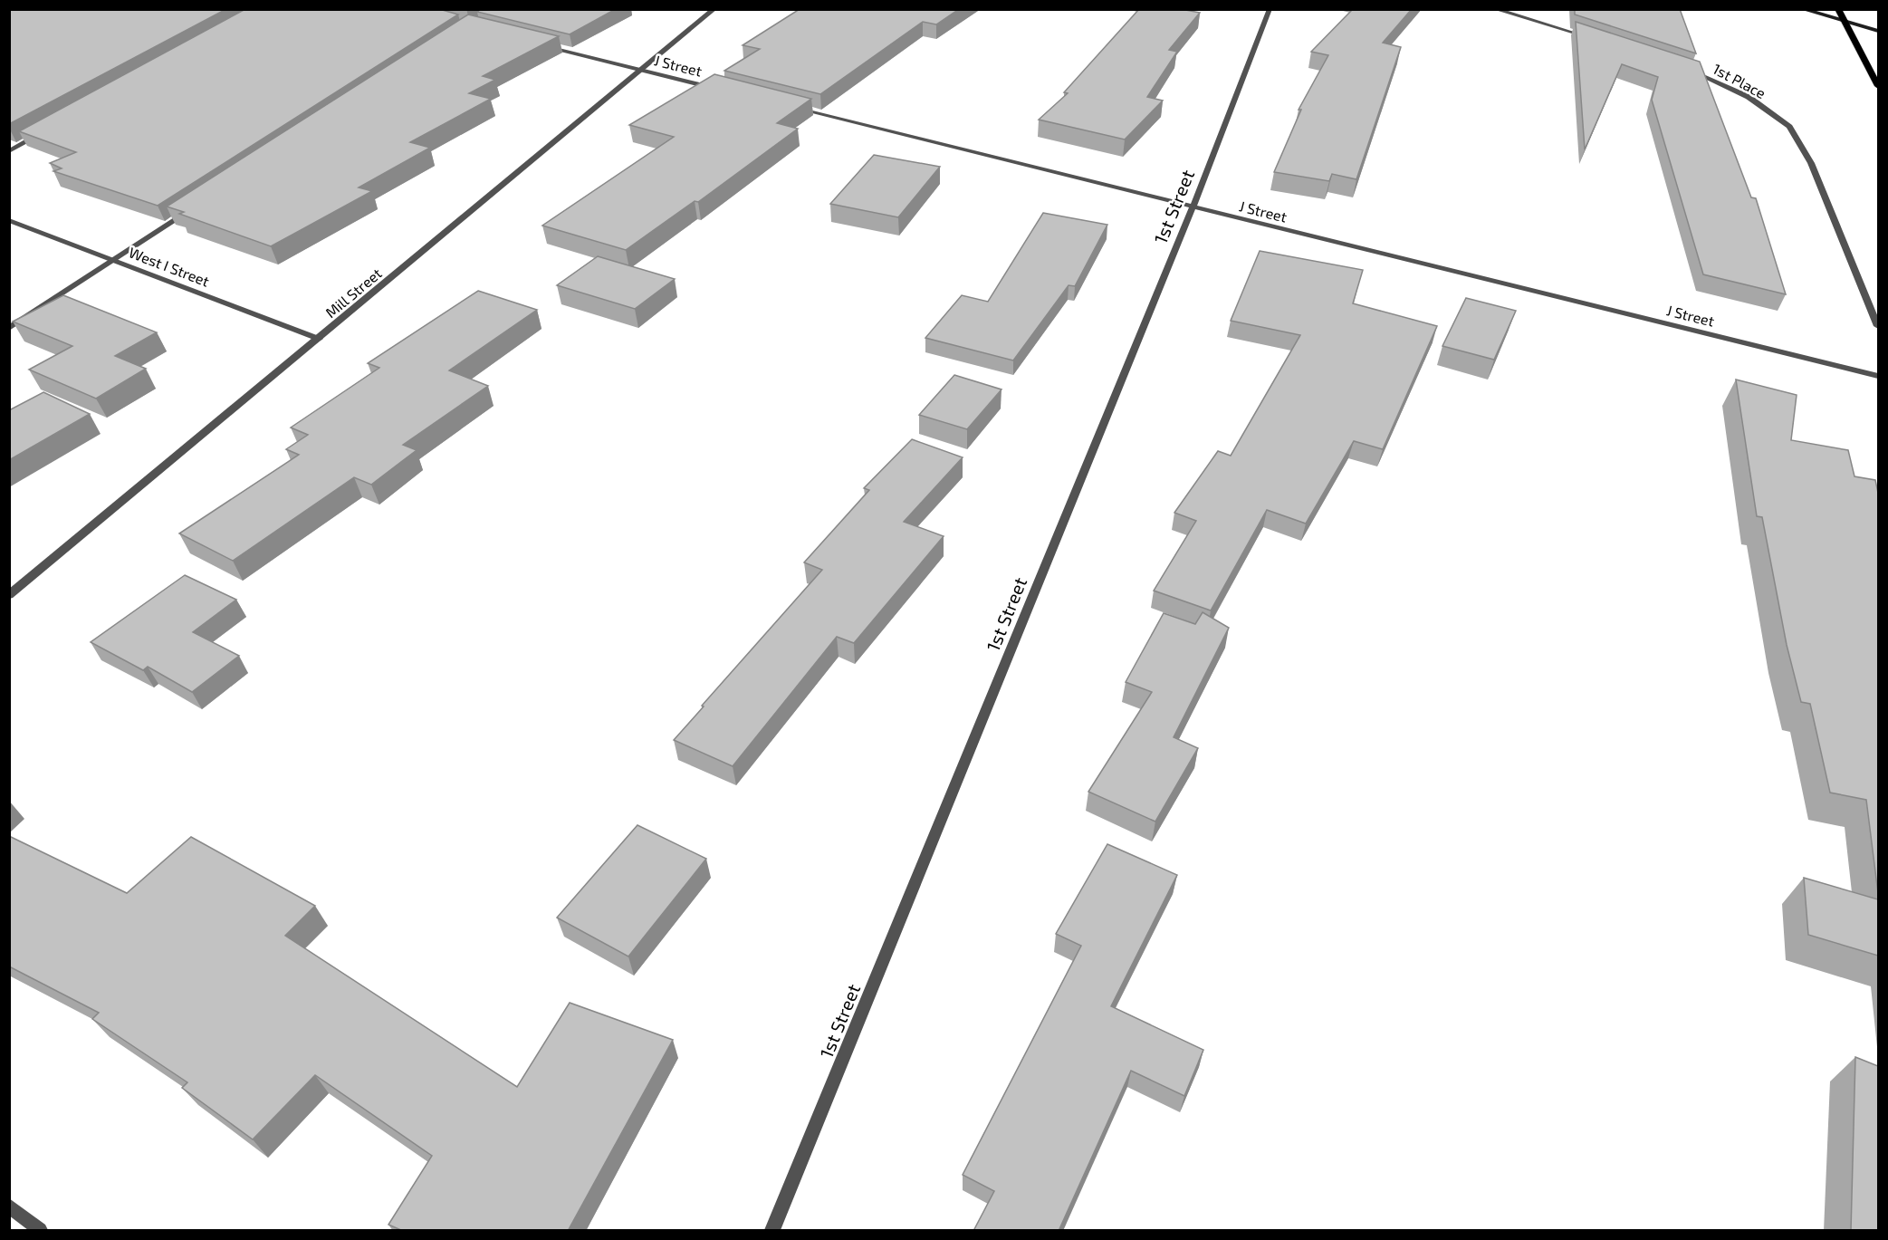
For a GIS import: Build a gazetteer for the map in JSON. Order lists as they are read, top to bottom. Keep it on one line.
{"streets":{"street":["J Street","1st Place","1st Street","West I Street","Mill Street"]},"crossings":[["J Street","1st Street"],["J Street","Mill Street"],["West I Street","Mill Street"]]}
